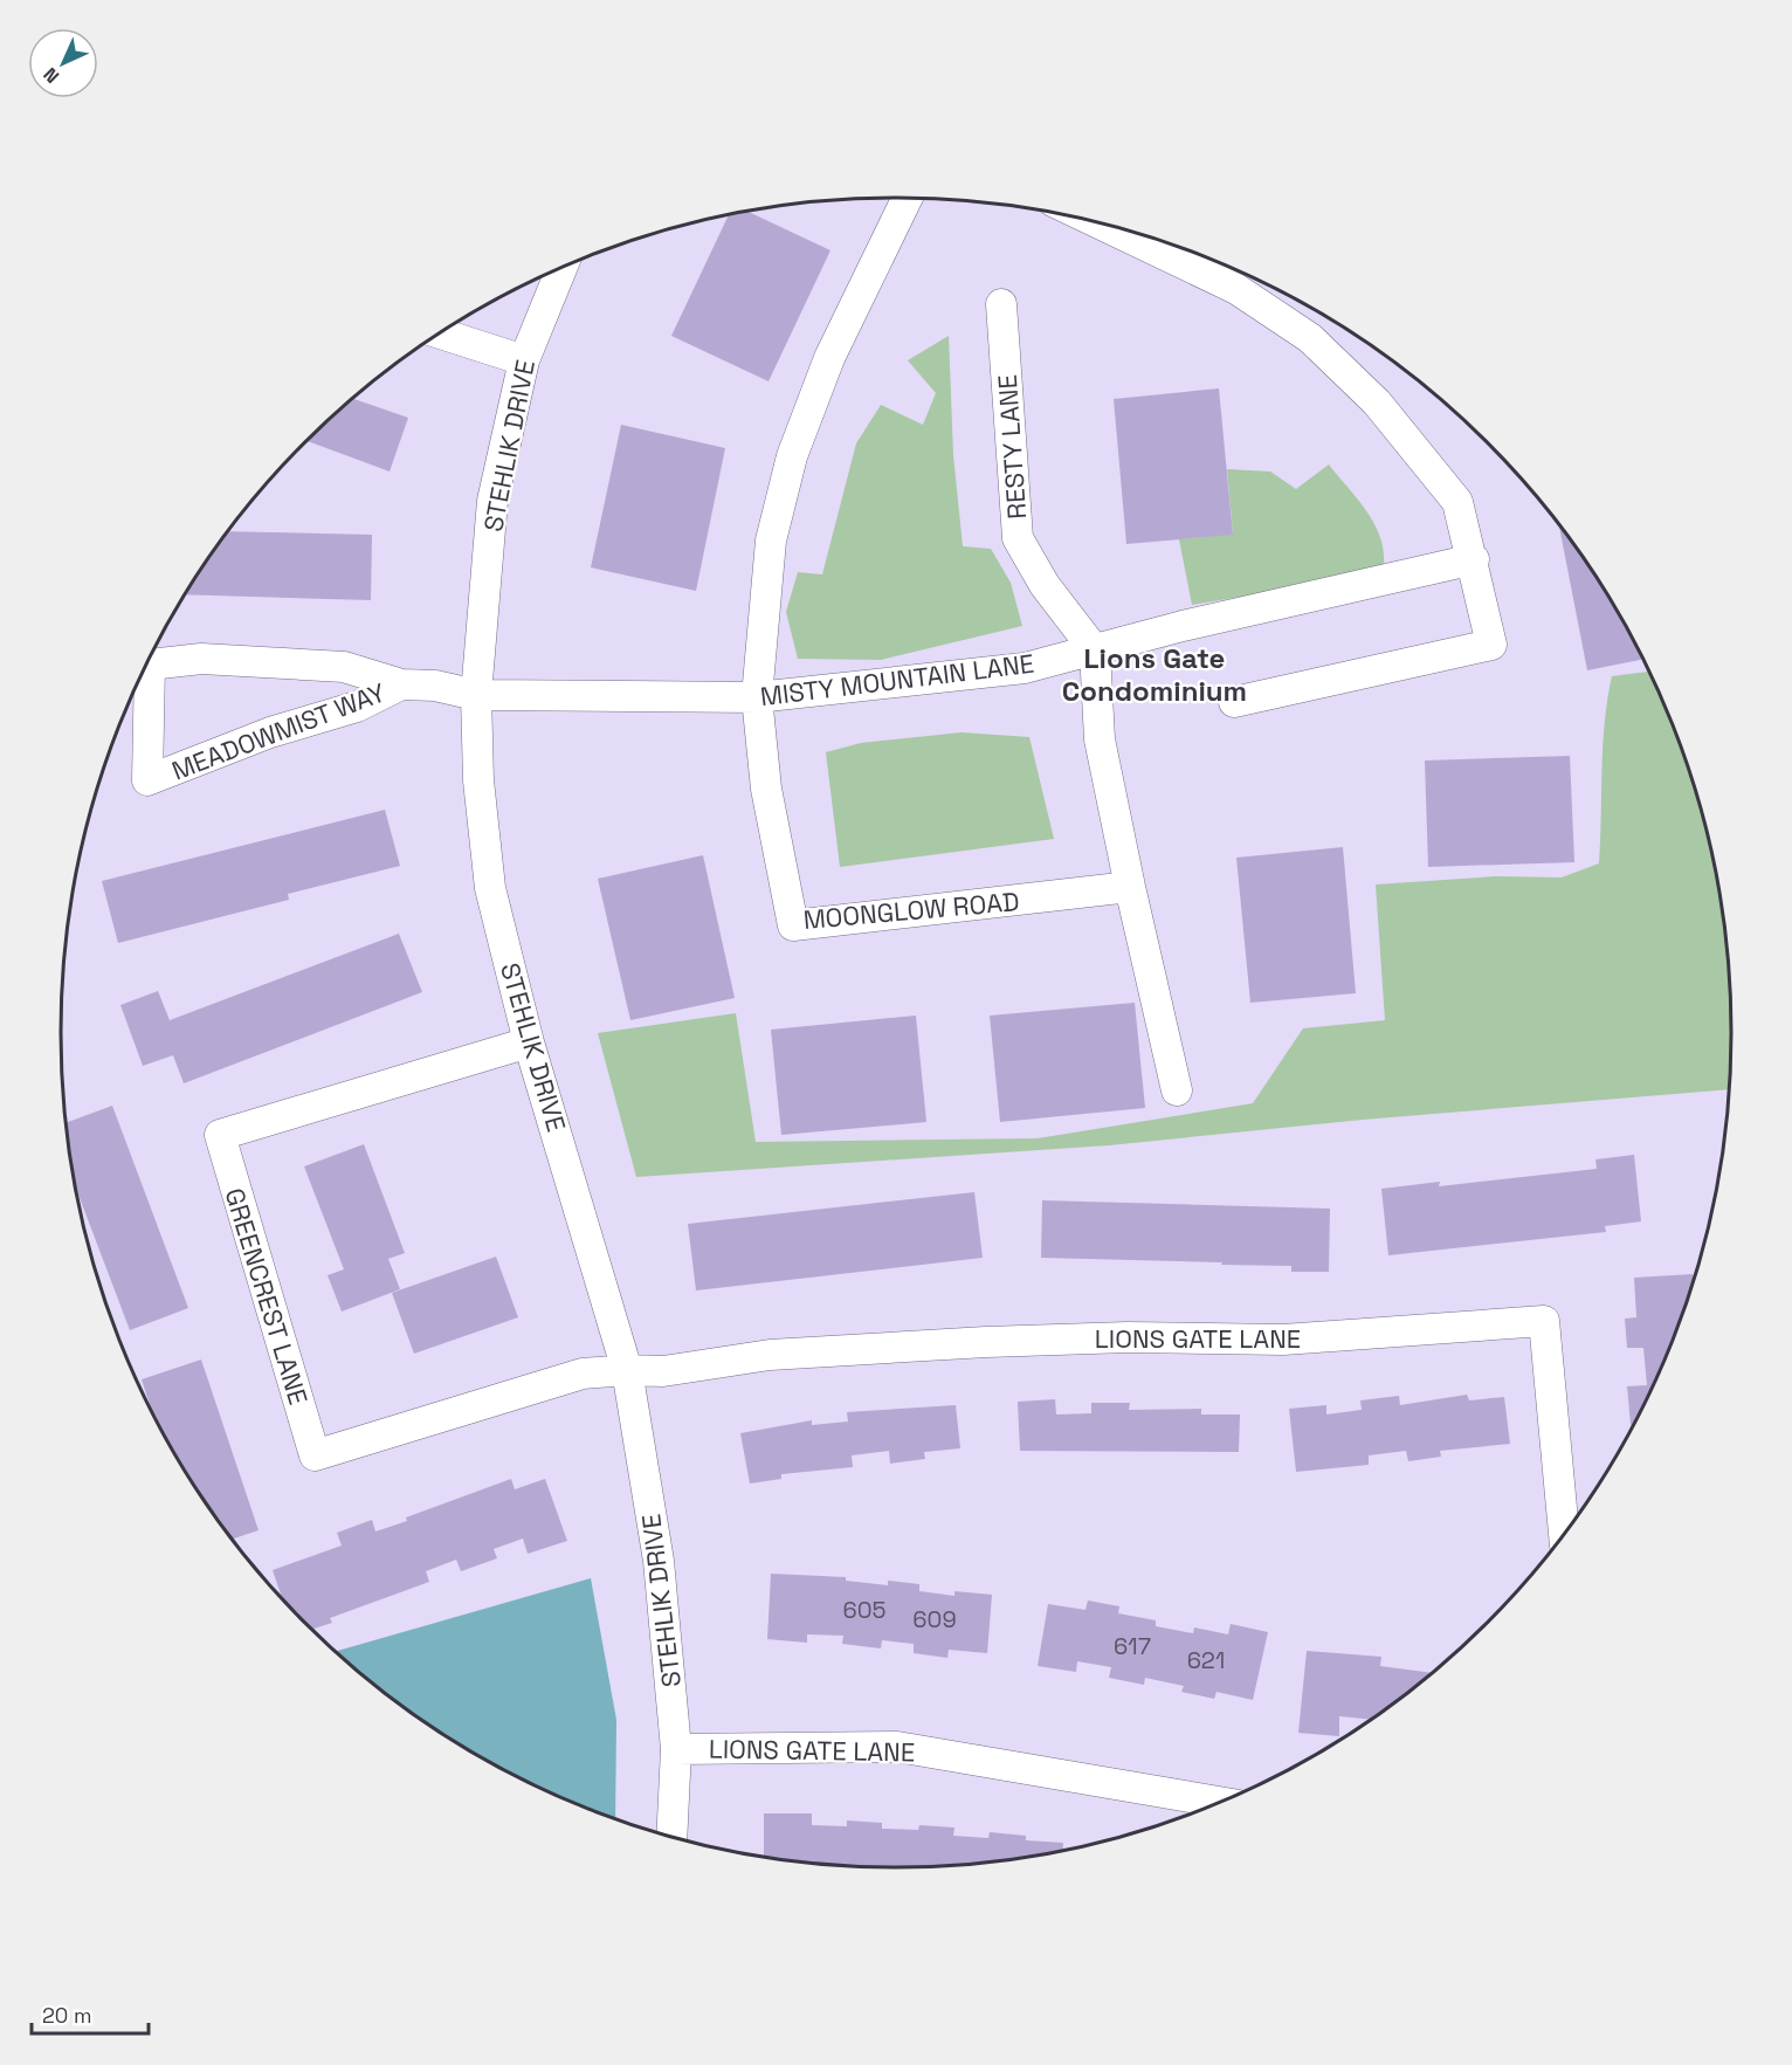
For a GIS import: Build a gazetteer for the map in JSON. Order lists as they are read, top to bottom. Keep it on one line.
{"streets":{"street":["STEHLIK DRIVE","RESTY LANE","MISTY MOUNTAIN LANE","MEADOWMIST WAY","MOONGLOW ROAD","GREENCREST LANE","LIONS GATE LANE"]},"crossings":[["STEHLIK DRIVE","MISTY MOUNTAIN LANE"],["STEHLIK DRIVE","MEADOWMIST WAY"],["STEHLIK DRIVE","GREENCREST LANE"],["STEHLIK DRIVE","LIONS GATE LANE"],["RESTY LANE","MISTY MOUNTAIN LANE"],["MISTY MOUNTAIN LANE","MEADOWMIST WAY"],["MISTY MOUNTAIN LANE","MOONGLOW ROAD"],["GREENCREST LANE","LIONS GATE LANE"]],"districts":["Lions Gate Condominium"],"house_numbers":["605","609","617","621"],"scale_bar":"20 m","north":"bottom left"}
